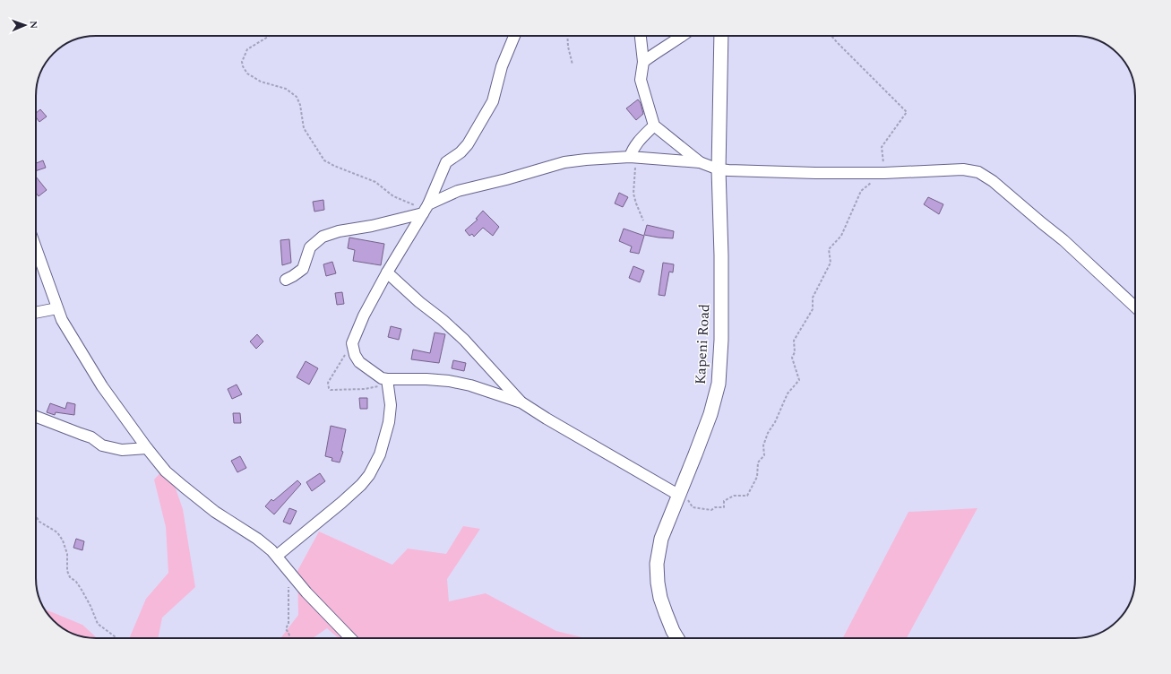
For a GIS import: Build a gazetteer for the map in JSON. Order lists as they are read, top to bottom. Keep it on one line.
{"streets":{"main road":["Kapeni Road"]},"north":"right"}
